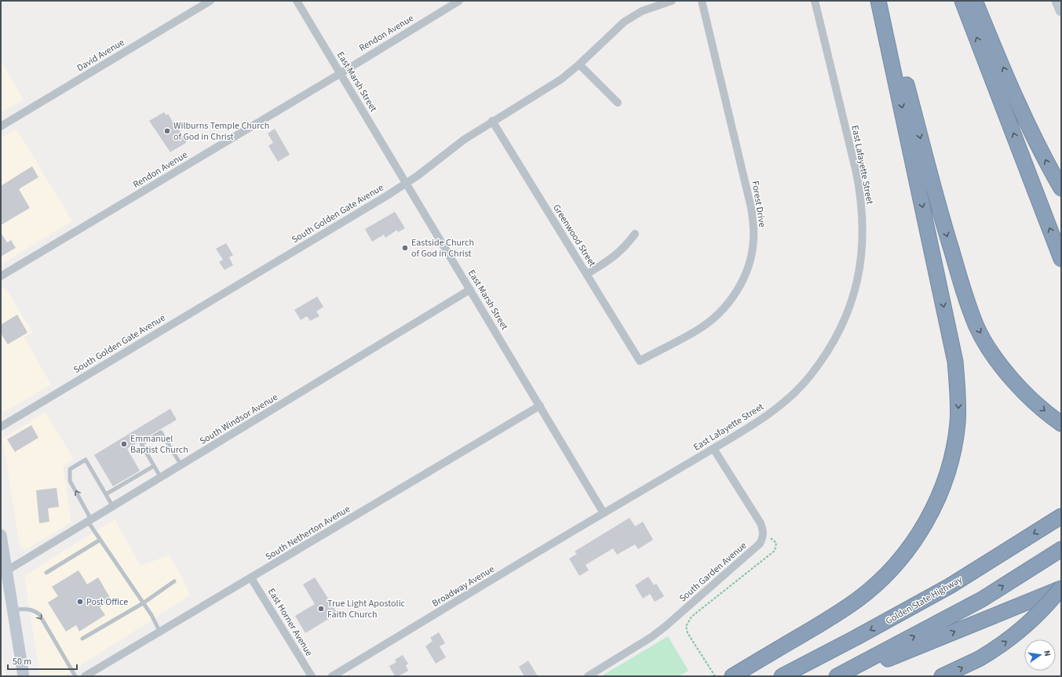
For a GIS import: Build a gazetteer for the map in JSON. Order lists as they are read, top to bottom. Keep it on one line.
{"streets":{"highway":["Golden State Highway"],"street":["Rendon Avenue","David Avenue","East Marsh Street","East Lafayette Street","Forest Drive","South Golden Gate Avenue","Greenwood Street","South Windsor Avenue","South Netherton Avenue","South Garden Avenue","Broadway Avenue","East Horner Avenue"]},"crossings":[["Rendon Avenue","East Marsh Street"],["East Marsh Street","East Lafayette Street"],["East Marsh Street","South Golden Gate Avenue"],["East Marsh Street","South Windsor Avenue"],["East Marsh Street","South Netherton Avenue"],["East Marsh Street","Broadway Avenue"],["East Lafayette Street","Broadway Avenue"],["Forest Drive","Greenwood Street"],["South Golden Gate Avenue","Greenwood Street"],["South Netherton Avenue","East Horner Avenue"]],"places":["Wilburns Temple Church of God in Christ","Eastside Church of God in Christ","Emmanuel Baptist Church","Post Office","True Light Apostolic Faith Church"],"scale_bar":"50 m","north":"right"}
